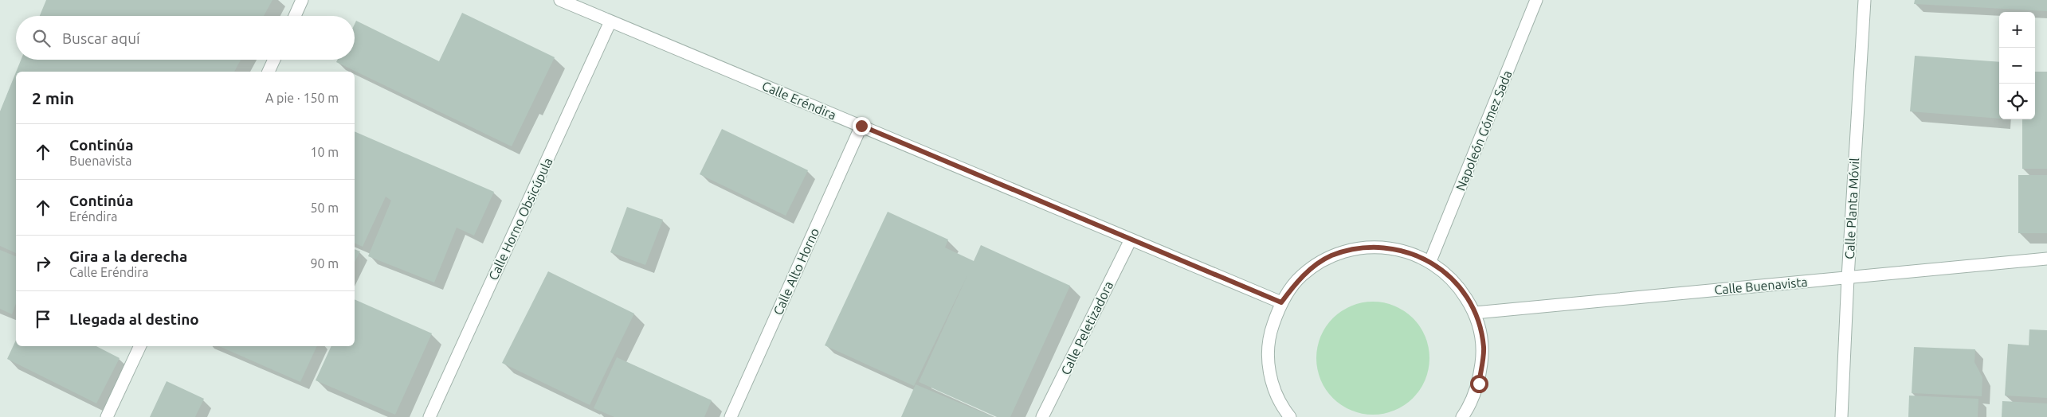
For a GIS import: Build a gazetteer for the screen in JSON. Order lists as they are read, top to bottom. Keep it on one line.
{"streets":{"street":["Calle Eréndira","Napoleón Gómez Sada","Calle Planta Móvil","Calle Horno Obsicúpula","Calle Alto Horno","Calle Buenavista","Calle Peletizadora"]},"crossings":[["Calle Eréndira","Calle Horno Obsicúpula"],["Calle Eréndira","Calle Alto Horno"],["Calle Eréndira","Calle Peletizadora"],["Calle Planta Móvil","Calle Buenavista"]],"page":{"map_buttons":["+","−"],"search":"Buscar aquí","heading":["2 min","A pie · 150 m"],"list":[["Continúa","Buenavista","10 m"],["Continúa","Eréndira","50 m"],["Gira a la derecha","Calle Eréndira","90 m"],"Llegada al destino"]}}
